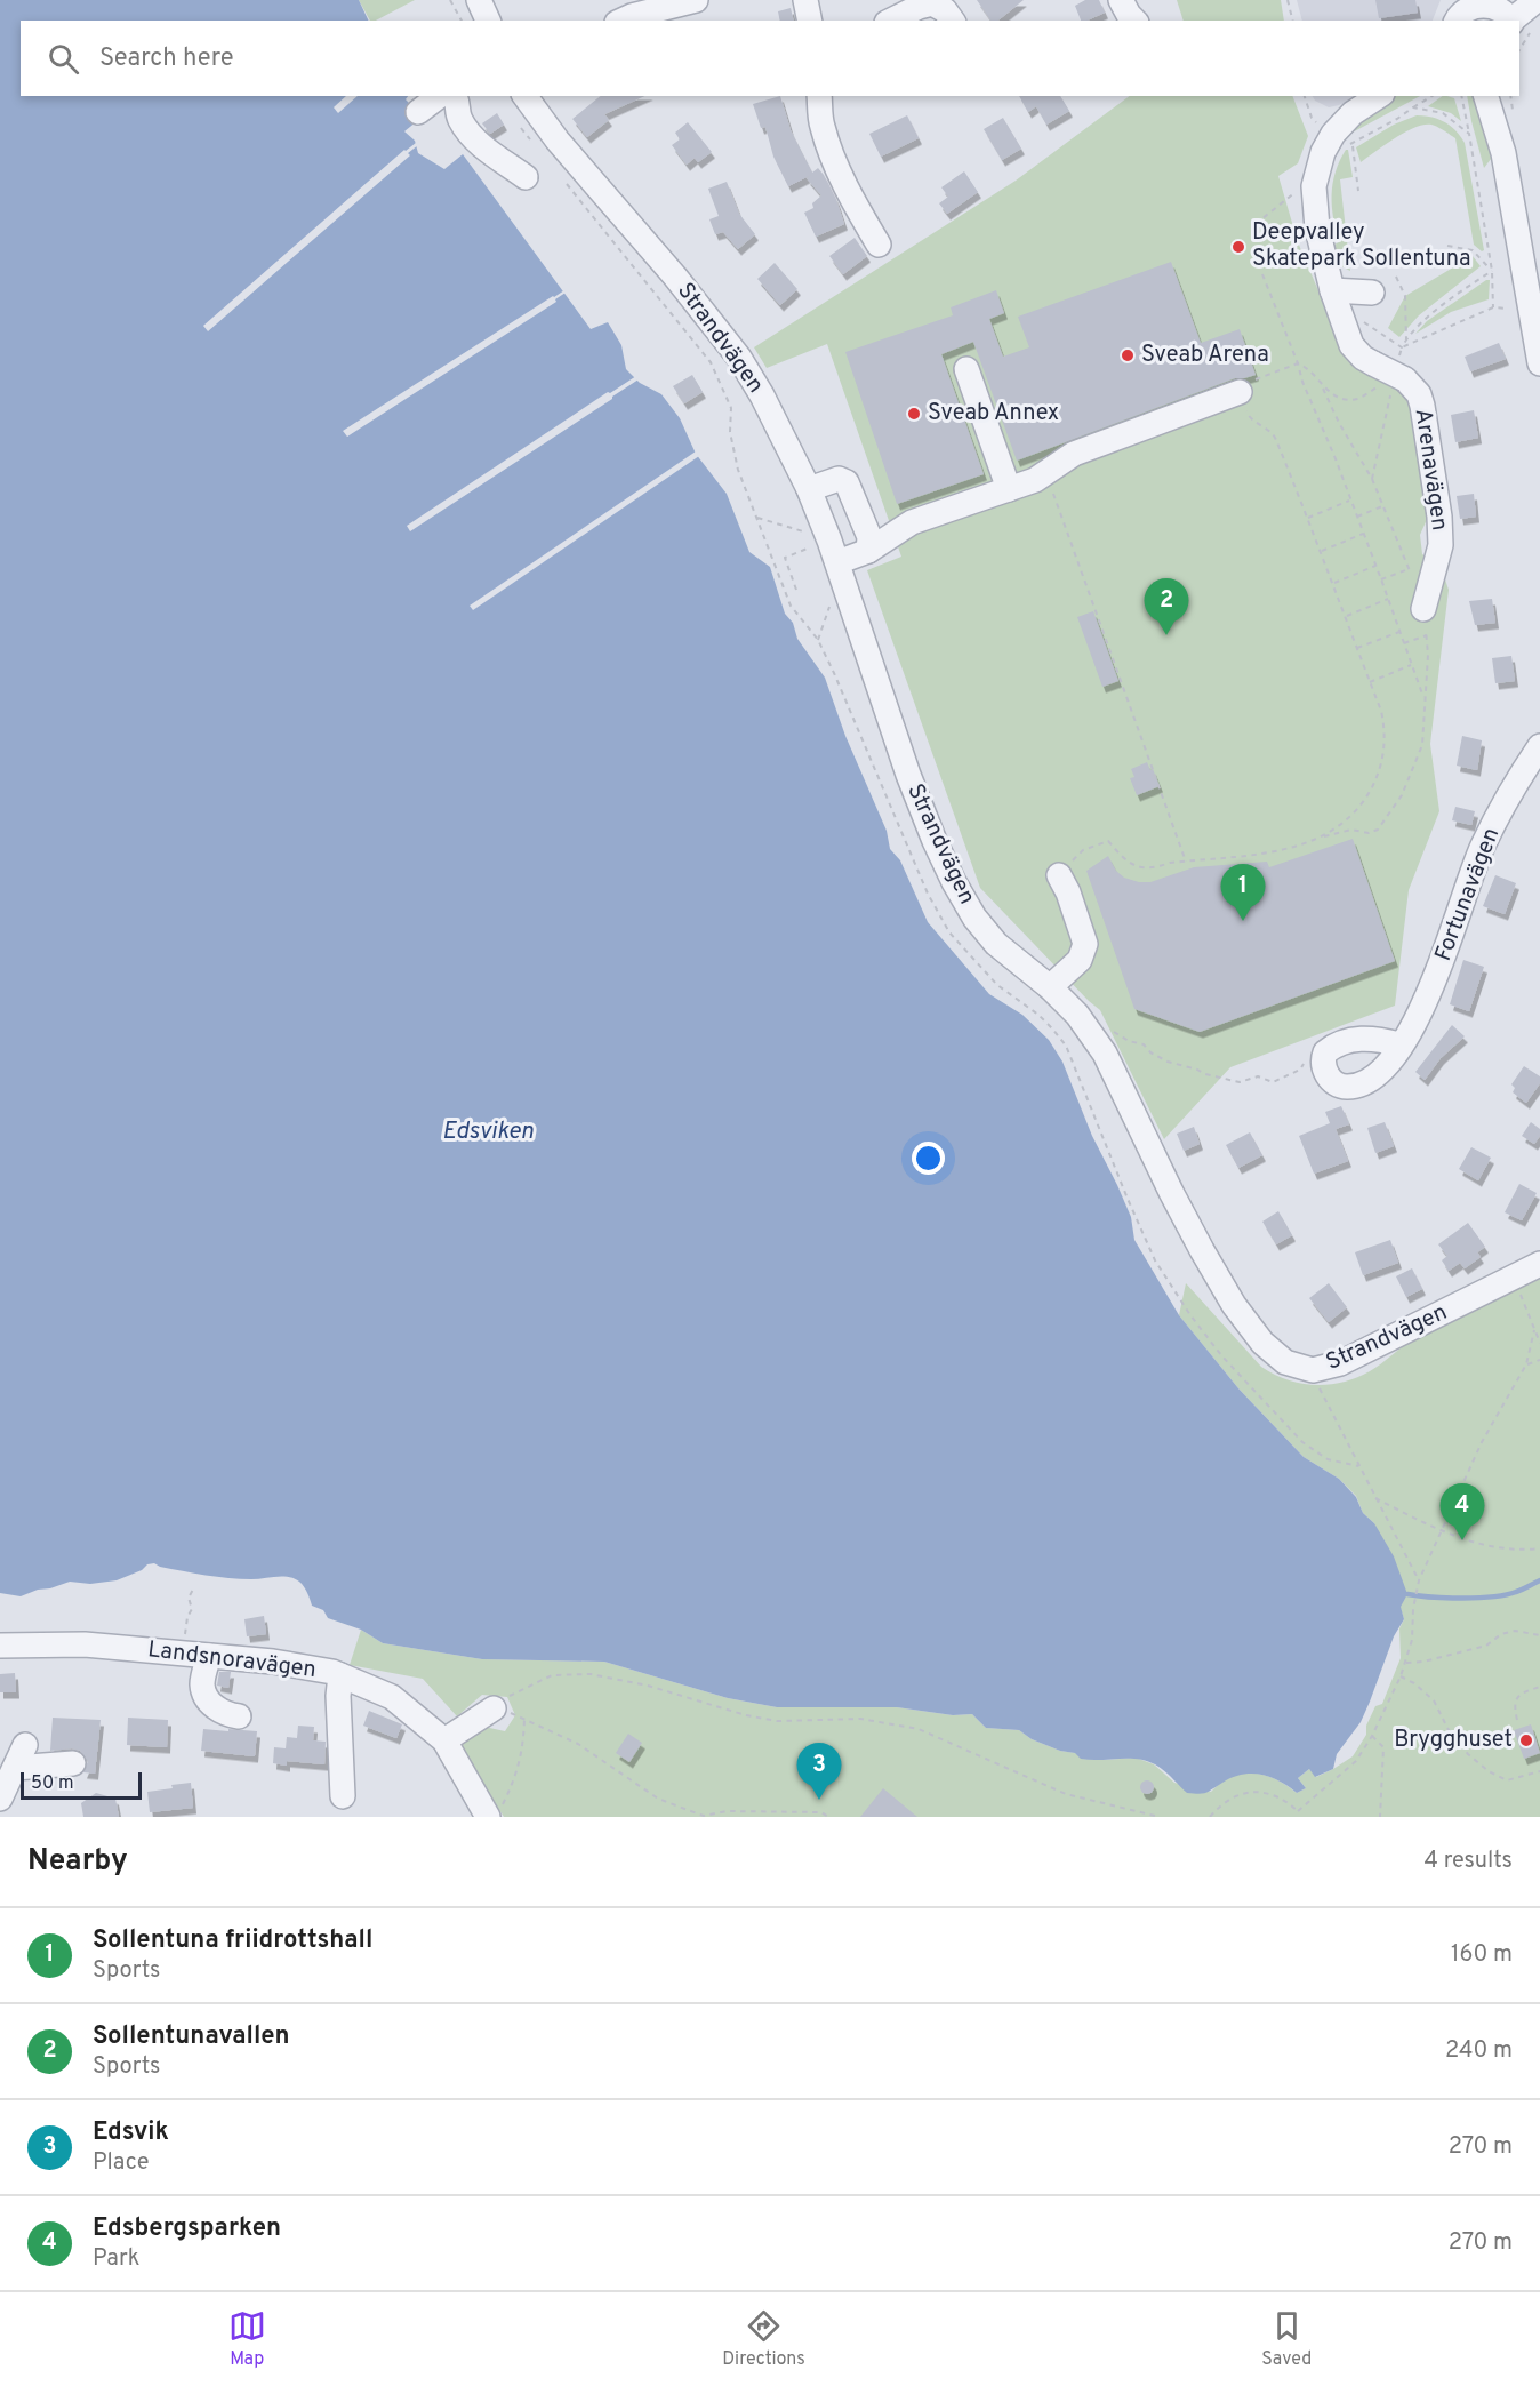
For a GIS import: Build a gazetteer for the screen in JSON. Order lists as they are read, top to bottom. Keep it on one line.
{"streets":{"street":["Strandvägen","Arenavägen","Fortunavägen","Landsnoravägen"]},"water":["Edsviken"],"places":["Deepvalley Skatepark Sollentuna","Sveab Arena","Sveab Annex","Brygghuset"],"scale_bar":"50 m","page":{"search":"Search here","pins":["2","1","4","3"],"scale":"50 m","heading":["Nearby","4 results"],"list":[{"mark":"1","name":"Sollentuna friidrottshall","note":"Sports","value":"160 m"},{"mark":"2","name":"Sollentunavallen","note":"Sports","value":"240 m"},{"mark":"3","name":"Edsvik","note":"Place","value":"270 m"},{"mark":"4","name":"Edsbergsparken","note":"Park","value":"270 m"}],"nav":["Map","Directions","Saved"]}}
